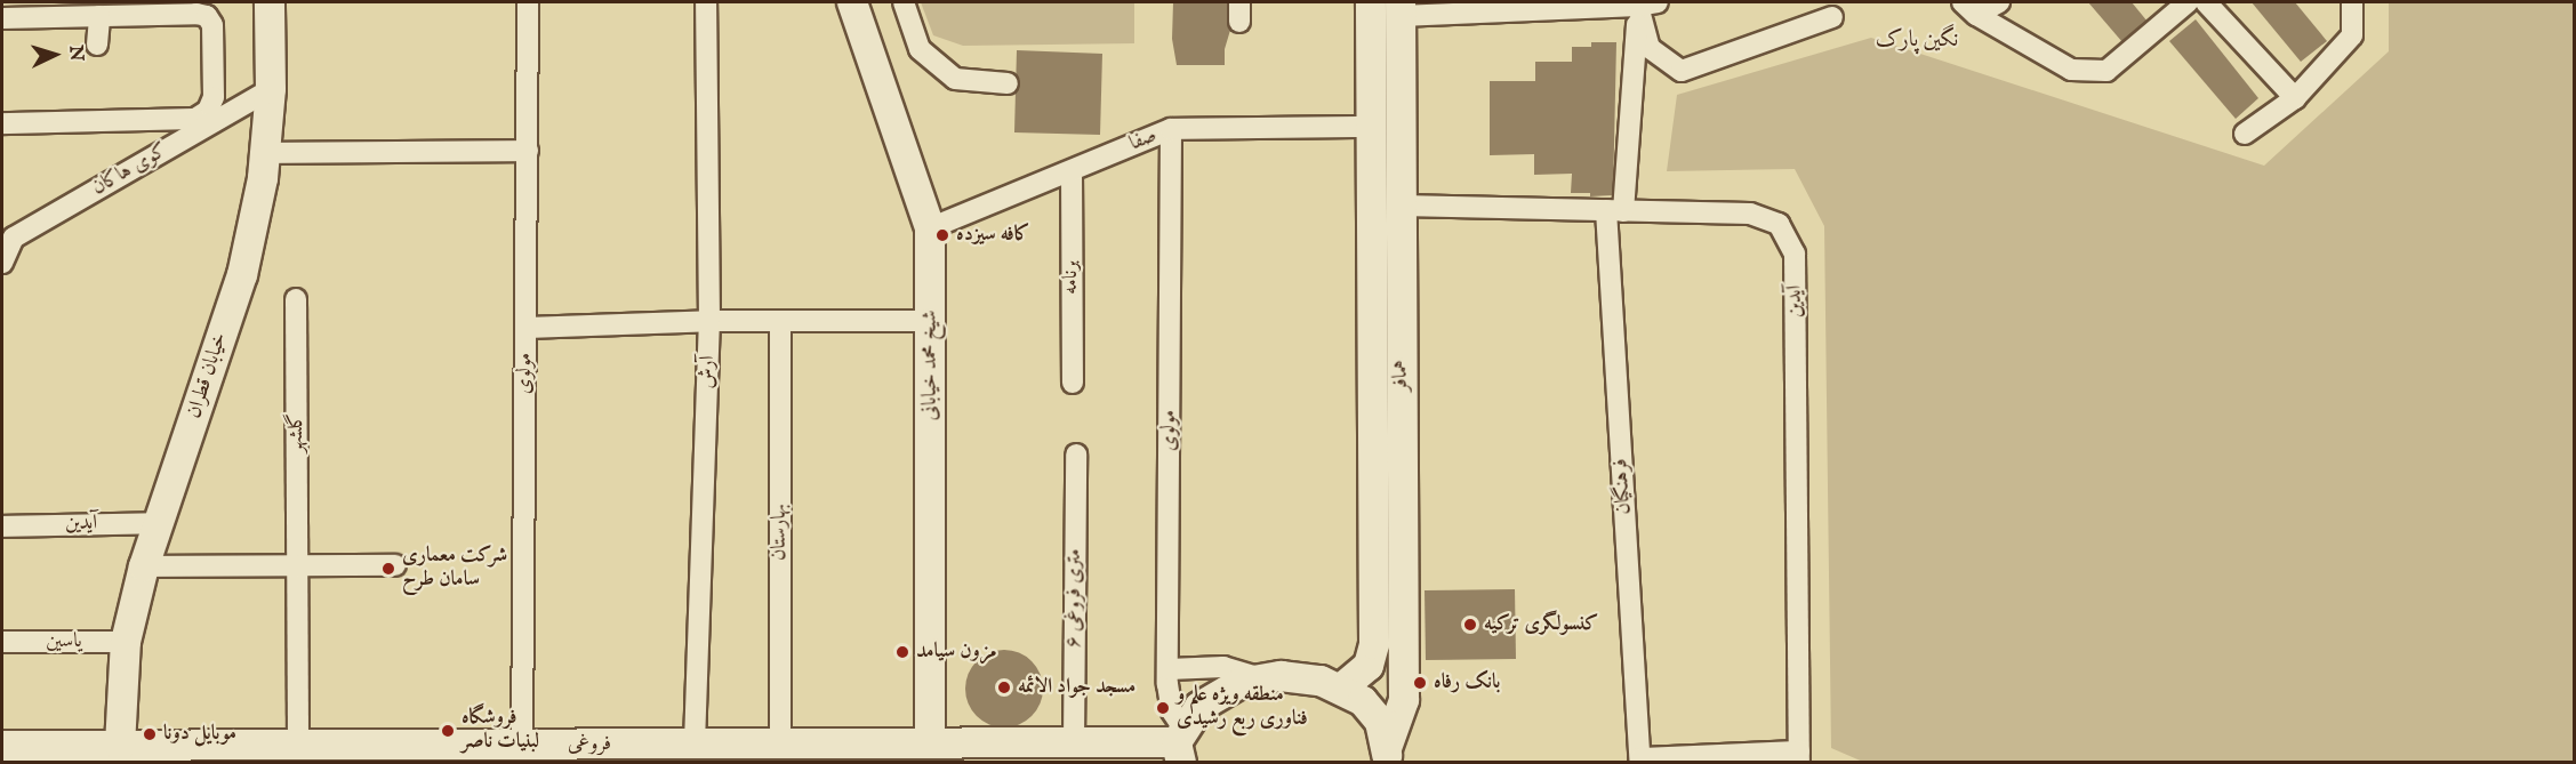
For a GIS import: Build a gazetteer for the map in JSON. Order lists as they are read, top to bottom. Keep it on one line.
{"streets":{"main road":["شیخ محمد خیابانی","خیابان قطران","همافر","فروغى"],"street":["صفا","کوی هاکان","برنامه","آیدین","آرش","مولوی","گلشهر","فرهنگیان","بهارستان","۶ متری فروغی","یاسین"]},"crossings":[["صفا","برنامه"],["صفا","شیخ محمد خیابانی"],["صفا","مولوی"],["صفا","همافر"],["کوی هاکان","خیابان قطران"],["آیدین","خیابان قطران"],["آیدین","همافر"],["آیدین","فرهنگیان"],["شیخ محمد خیابانی","فروغى"],["آرش","فروغى"],["مولوی","فروغى"],["خیابان قطران","یاسین"],["خیابان قطران","فروغى"],["گلشهر","فروغى"],["بهارستان","فروغى"],["۶ متری فروغی","فروغى"]],"districts":["نگین پارک"],"places":["کافه سیزده","شرکت معماری سامان طرح","کنسولگری ترکیه","مزون سیامد","بانک رفاه","مسجد جواد الائمه","منطقه ویژه علم و فناوری ربع رشیدی","فروشگاه لبنیات ناصر","موبایل دونا"],"north":"right"}
